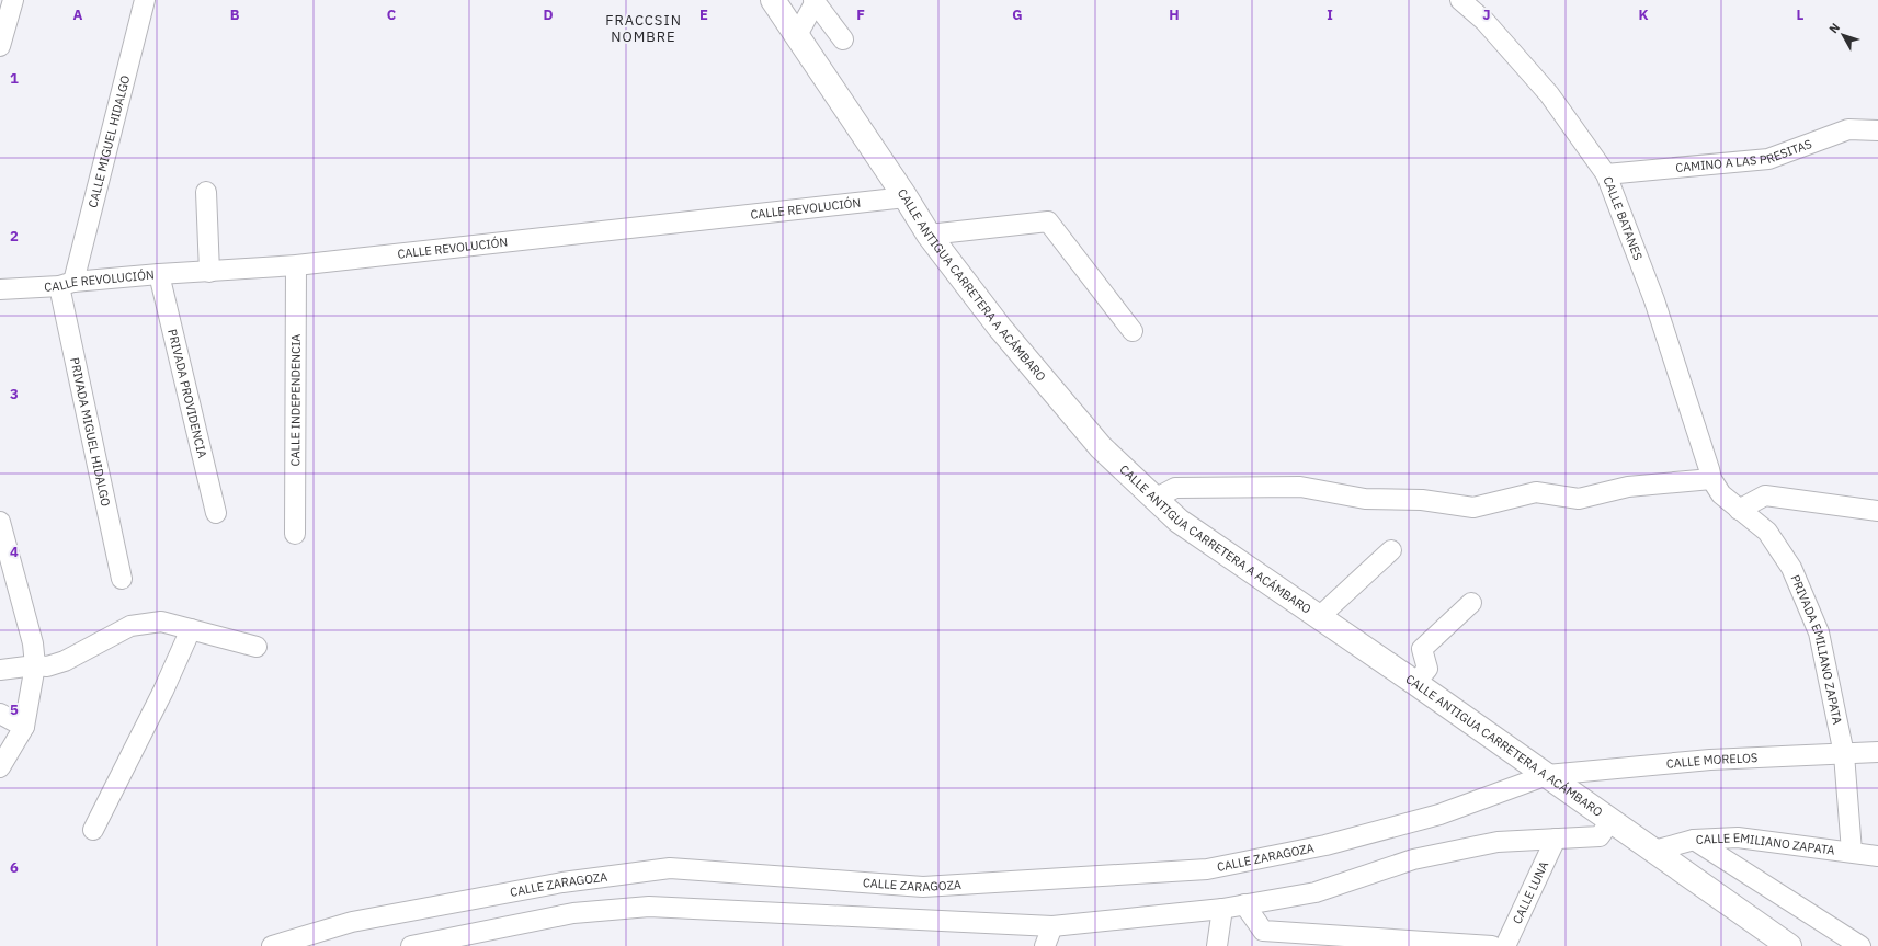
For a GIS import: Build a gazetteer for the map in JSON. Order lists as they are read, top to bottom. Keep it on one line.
{"streets":{"main road":["CALLE ANTIGUA CARRETERA A ACÁMBARO"],"street":["CALLE MIGUEL HIDALGO","CAMINO A LAS PRESITAS","CALLE REVOLUCIÓN","CALLE BATANES","PRIVADA PROVIDENCIA","CALLE INDEPENDENCIA","PRIVADA MIGUEL HIDALGO","PRIVADA EMILIANO ZAPATA","CALLE MORELOS","CALLE EMILIANO ZAPATA","CALLE ZARAGOZA","CALLE LUNA"]},"crossings":[["CALLE MIGUEL HIDALGO","CALLE REVOLUCIÓN"],["CALLE MIGUEL HIDALGO","PRIVADA MIGUEL HIDALGO"],["CAMINO A LAS PRESITAS","CALLE BATANES"],["CALLE REVOLUCIÓN","CALLE ANTIGUA CARRETERA A ACÁMBARO"],["CALLE REVOLUCIÓN","PRIVADA PROVIDENCIA"],["CALLE REVOLUCIÓN","CALLE INDEPENDENCIA"],["CALLE REVOLUCIÓN","PRIVADA MIGUEL HIDALGO"],["CALLE BATANES","PRIVADA EMILIANO ZAPATA"],["CALLE ANTIGUA CARRETERA A ACÁMBARO","CALLE MORELOS"],["CALLE ANTIGUA CARRETERA A ACÁMBARO","CALLE EMILIANO ZAPATA"],["CALLE ANTIGUA CARRETERA A ACÁMBARO","CALLE ZARAGOZA"],["PRIVADA EMILIANO ZAPATA","CALLE MORELOS"],["PRIVADA EMILIANO ZAPATA","CALLE EMILIANO ZAPATA"],["CALLE MORELOS","CALLE ZARAGOZA"]],"districts":["FRACCSIN NOMBRE"],"north":"top left","grid":{"columns":["A","B","C","D","E","F","G","H","I","J","K","L"],"rows":["1","2","3","4","5","6"]}}
